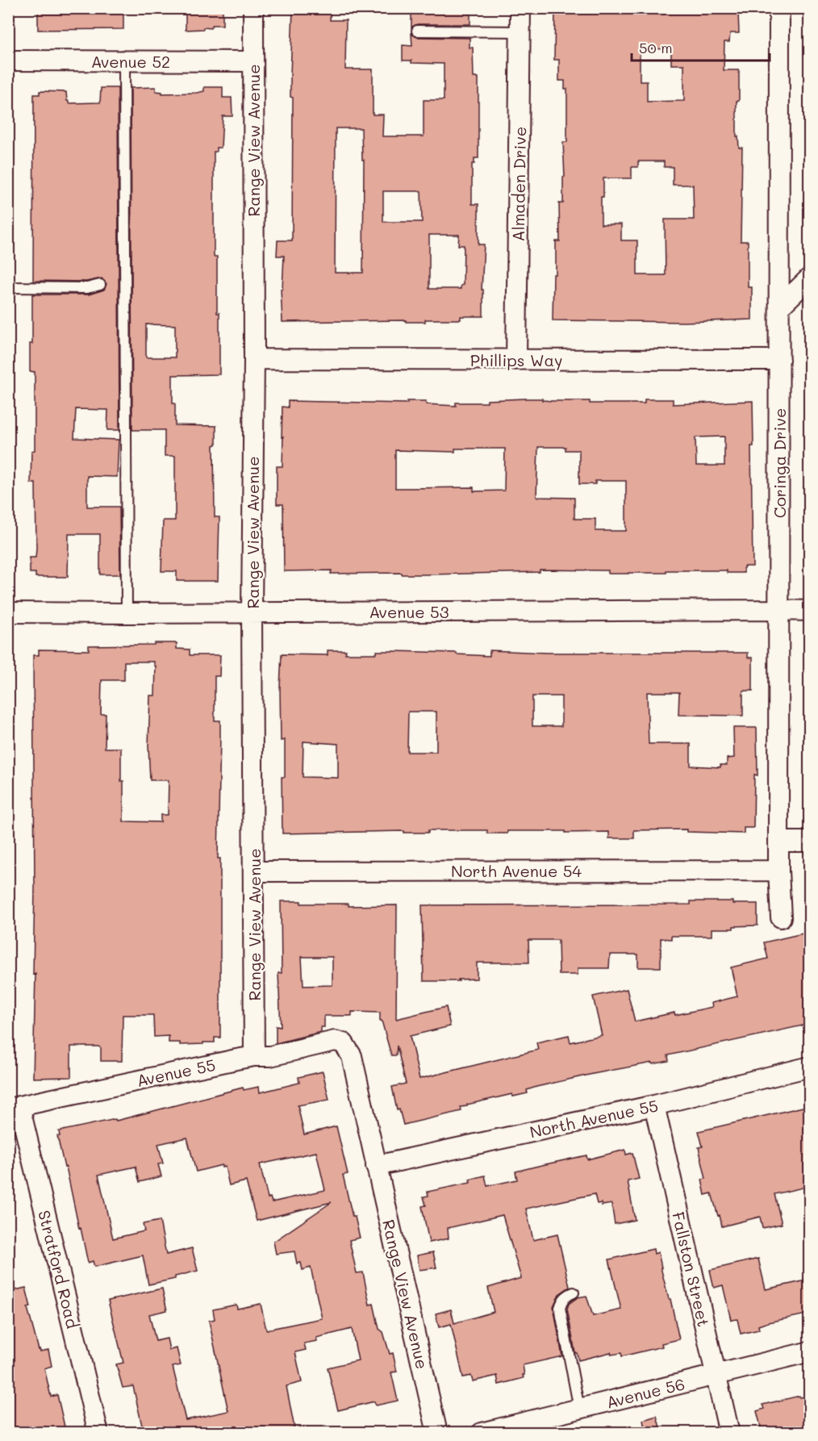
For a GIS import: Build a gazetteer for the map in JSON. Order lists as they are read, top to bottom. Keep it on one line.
{"streets":{"street":["Avenue 52","Range View Avenue","Almaden Drive","Phillips Way","Coringa Drive","Avenue 53","North Avenue 54","Avenue 55","North Avenue 55","Stratford Road","Fallston Street","Avenue 56"]},"crossings":[["Avenue 52","Range View Avenue"],["Range View Avenue","Phillips Way"],["Range View Avenue","Avenue 53"],["Range View Avenue","North Avenue 54"],["Range View Avenue","Avenue 55"],["Range View Avenue","North Avenue 55"],["Almaden Drive","Phillips Way"],["Phillips Way","Coringa Drive"],["Coringa Drive","Avenue 53"],["Coringa Drive","North Avenue 54"],["Avenue 55","Stratford Road"],["North Avenue 55","Fallston Street"],["Fallston Street","Avenue 56"]],"scale_bar":"50 m"}
